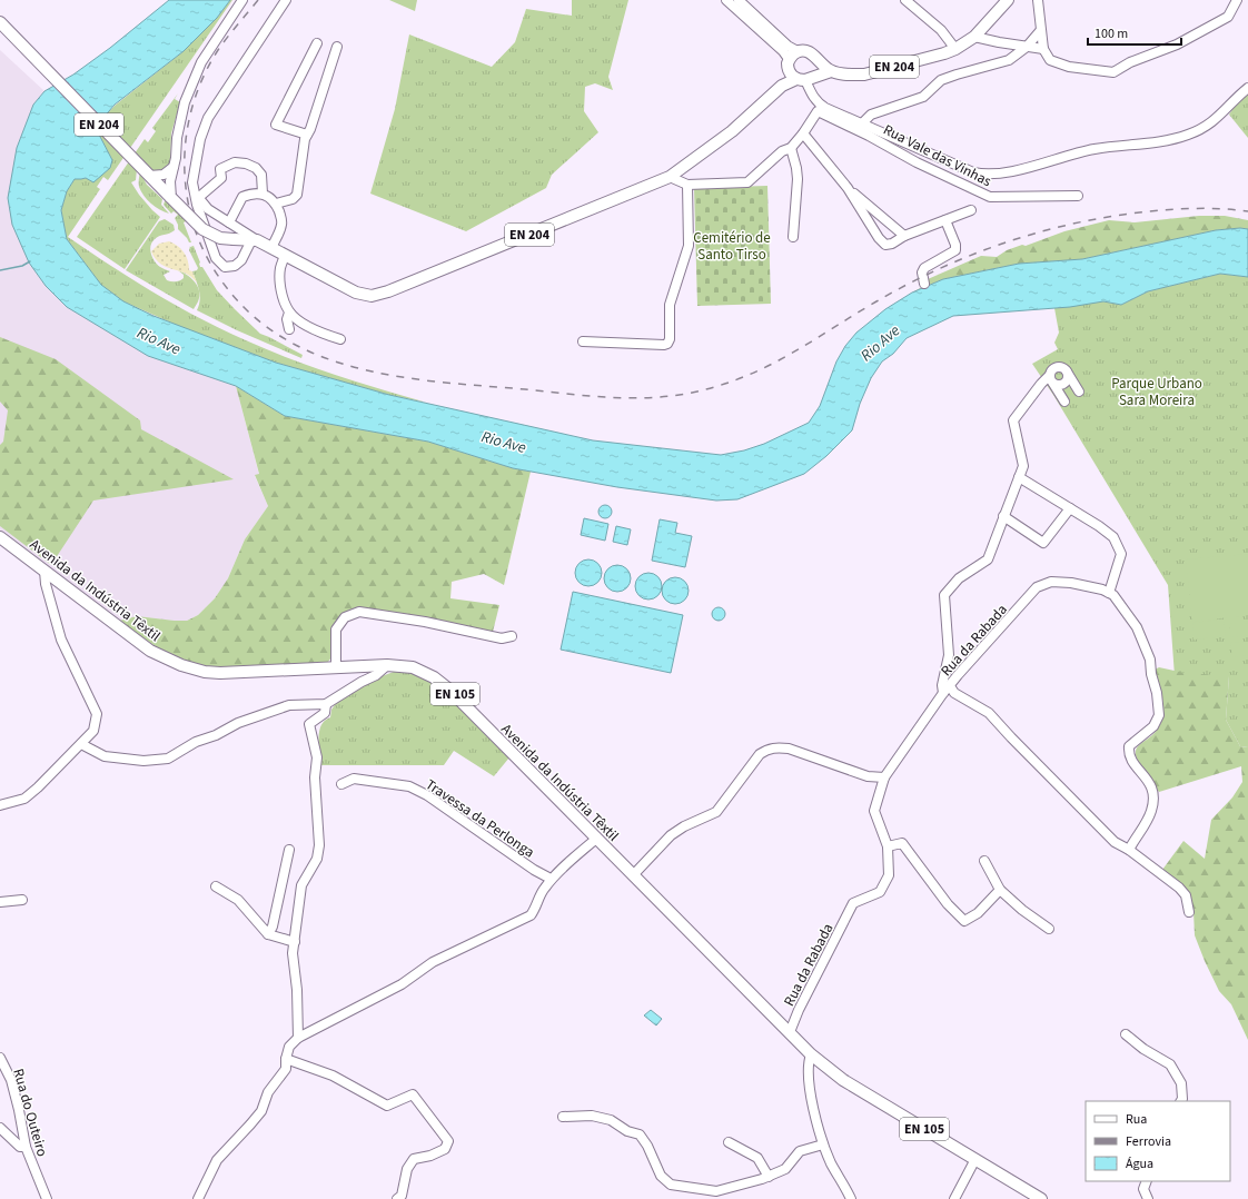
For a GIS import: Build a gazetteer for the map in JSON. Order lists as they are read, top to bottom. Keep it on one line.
{"streets":{"main road":["EN 204","Avenida da Indústria Têxtil","EN 105"],"street":["Rua Vale das Vinhas","Rua da Rabada","Travessa da Perlonga","Rua do Outeiro"]},"crossings":[["Avenida da Indústria Têxtil","Rua da Rabada"]],"water":["Rio Ave"],"parks":["Cemitério de Santo Tirso","Parque Urbano Sara Moreira"],"legend":["Rua","Ferrovia","Água"],"scale_bar":"100 m"}
